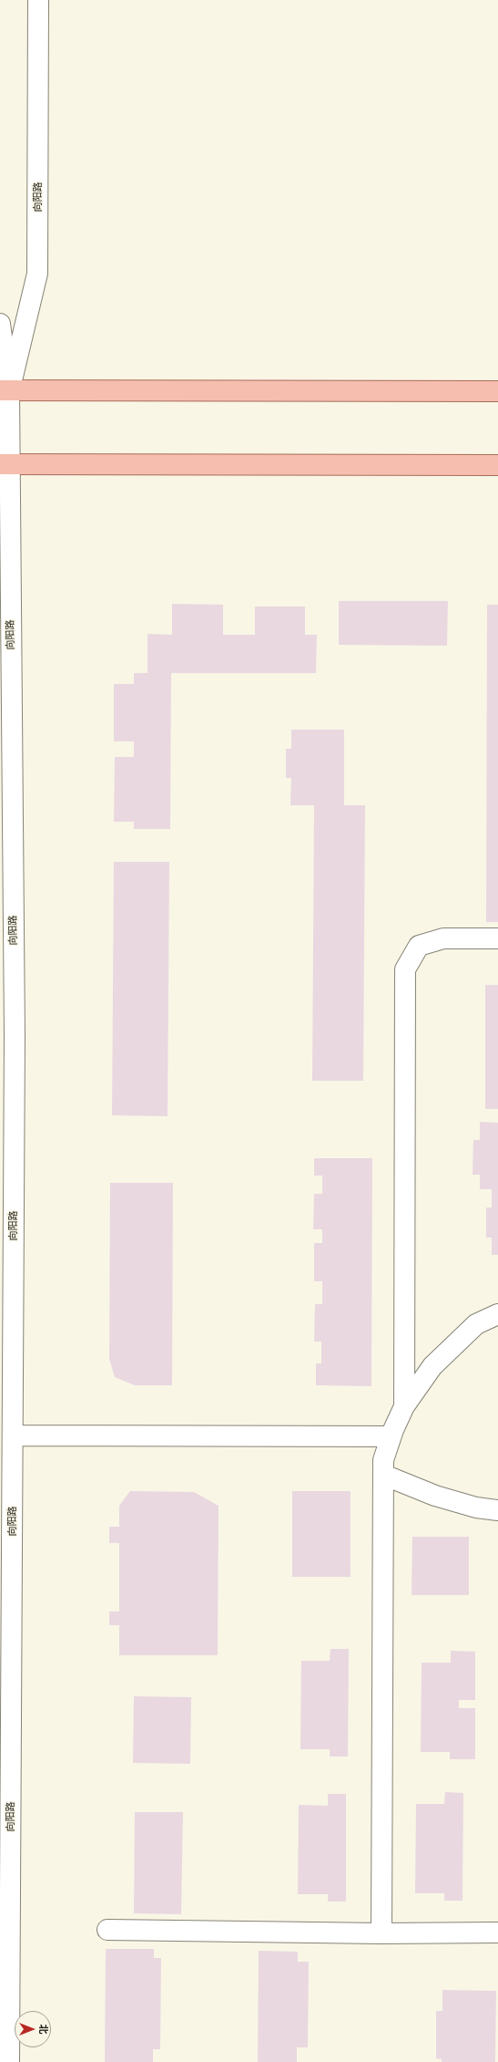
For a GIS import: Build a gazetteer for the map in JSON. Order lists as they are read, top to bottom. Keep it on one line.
{"streets":{"street":["向阳路"]},"north":"right"}
